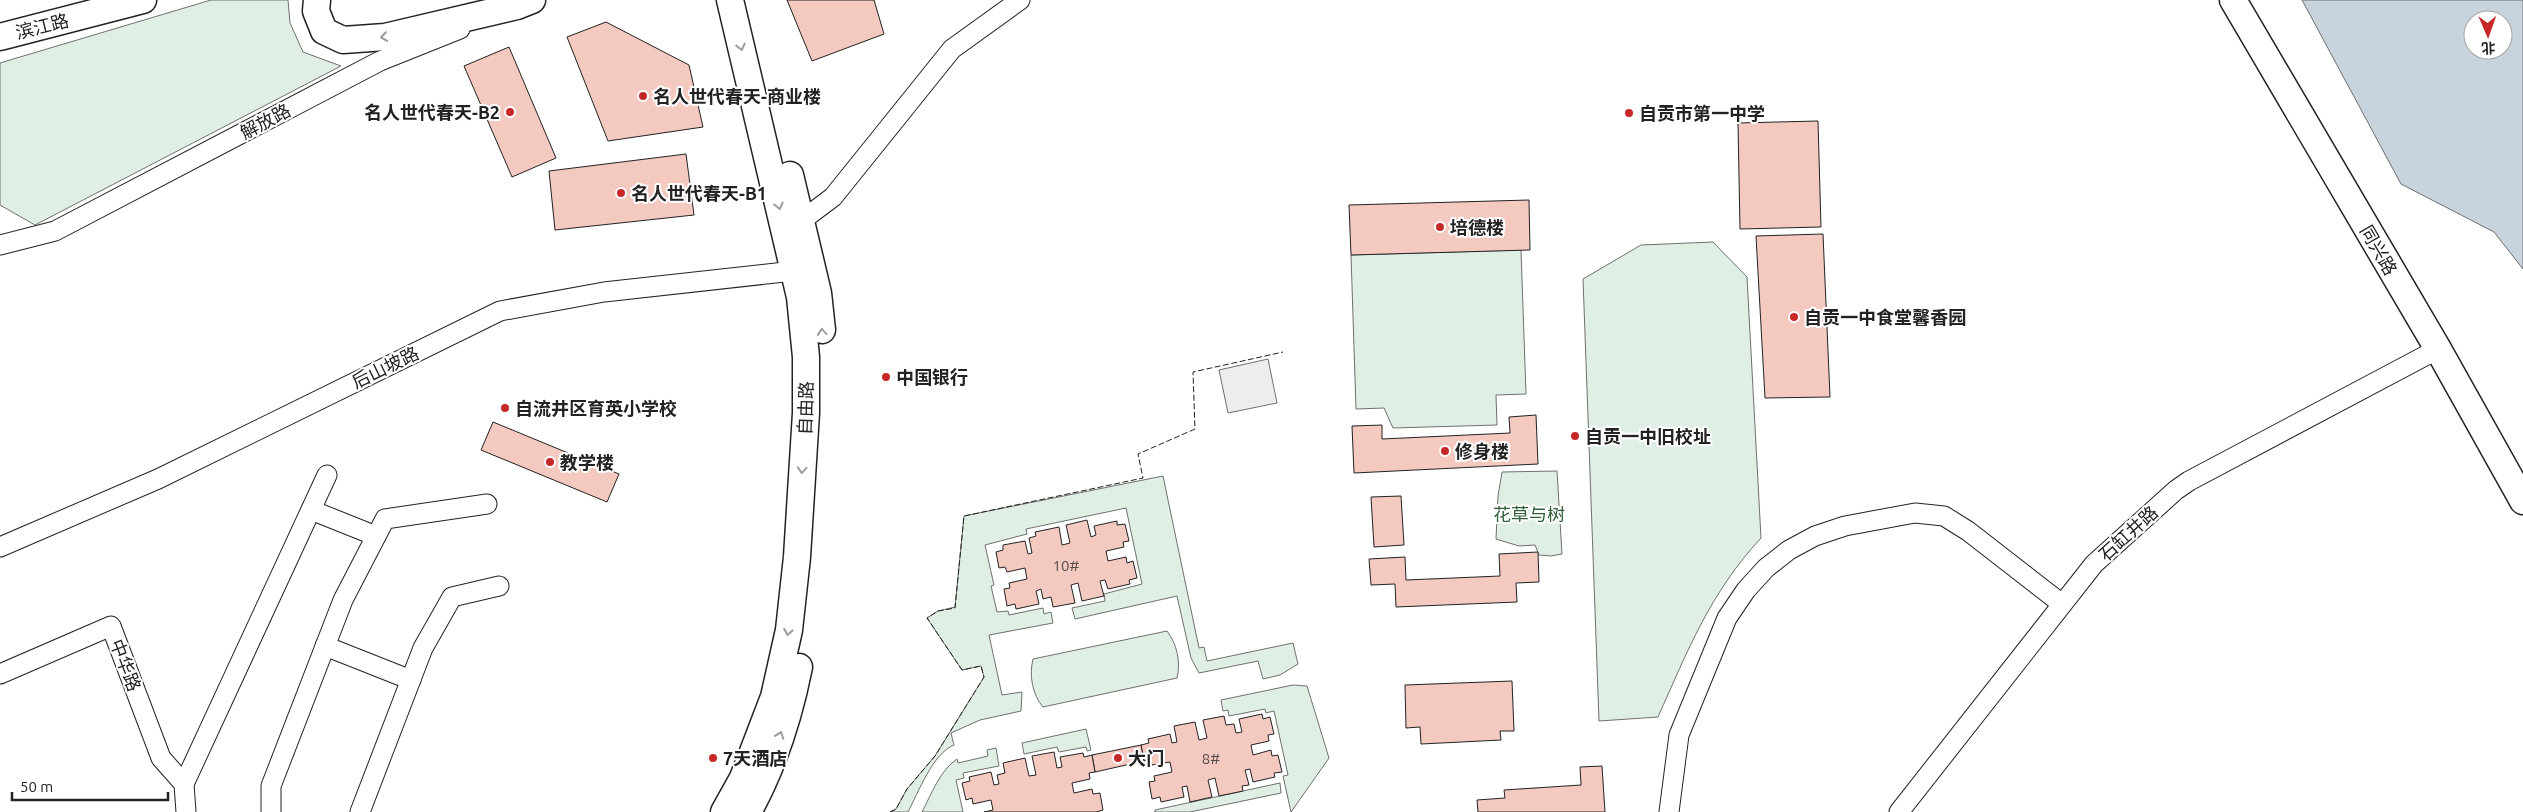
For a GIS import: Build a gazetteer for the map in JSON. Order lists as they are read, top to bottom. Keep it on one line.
{"streets":{"main road":["滨江路","同兴路","自由路"],"street":["解放路","后山坡路","石缸井路","中华路"]},"crossings":[["同兴路","石缸井路"],["后山坡路","自由路"]],"parks":["花草与树"],"places":["名人世代春天-商业楼","名人世代春天-B2","自贡市第一中学","名人世代春天-B1","培德楼","自贡一中食堂馨香园","中国银行","自流井区育英小学校","自贡一中旧校址","修身楼","教学楼","7天酒店","大门"],"house_numbers":["10#","8#"],"scale_bar":"50 m","north":"bottom"}
